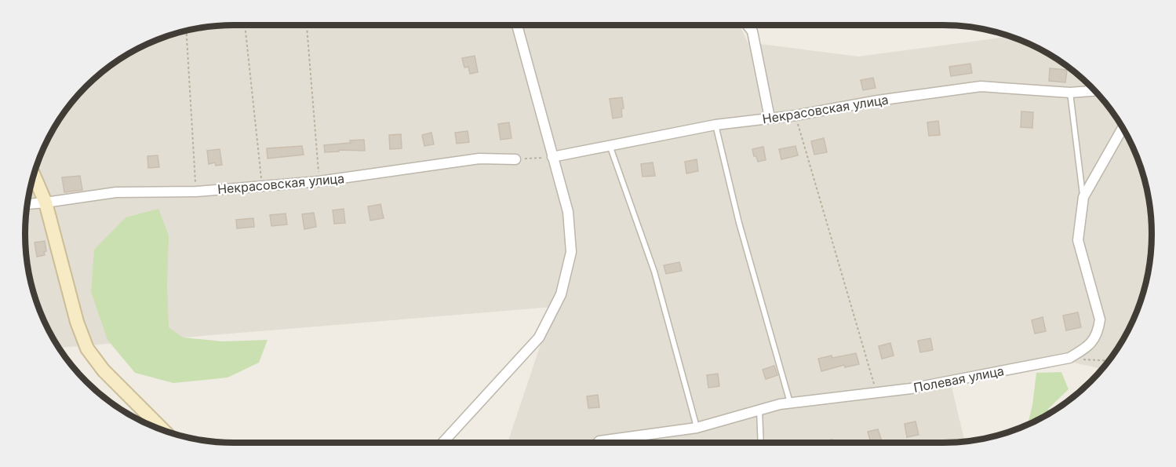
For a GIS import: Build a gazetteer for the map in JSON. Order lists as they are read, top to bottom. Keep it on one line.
{"streets":{"street":["Некрасовская улица","Полевая улица"]}}
